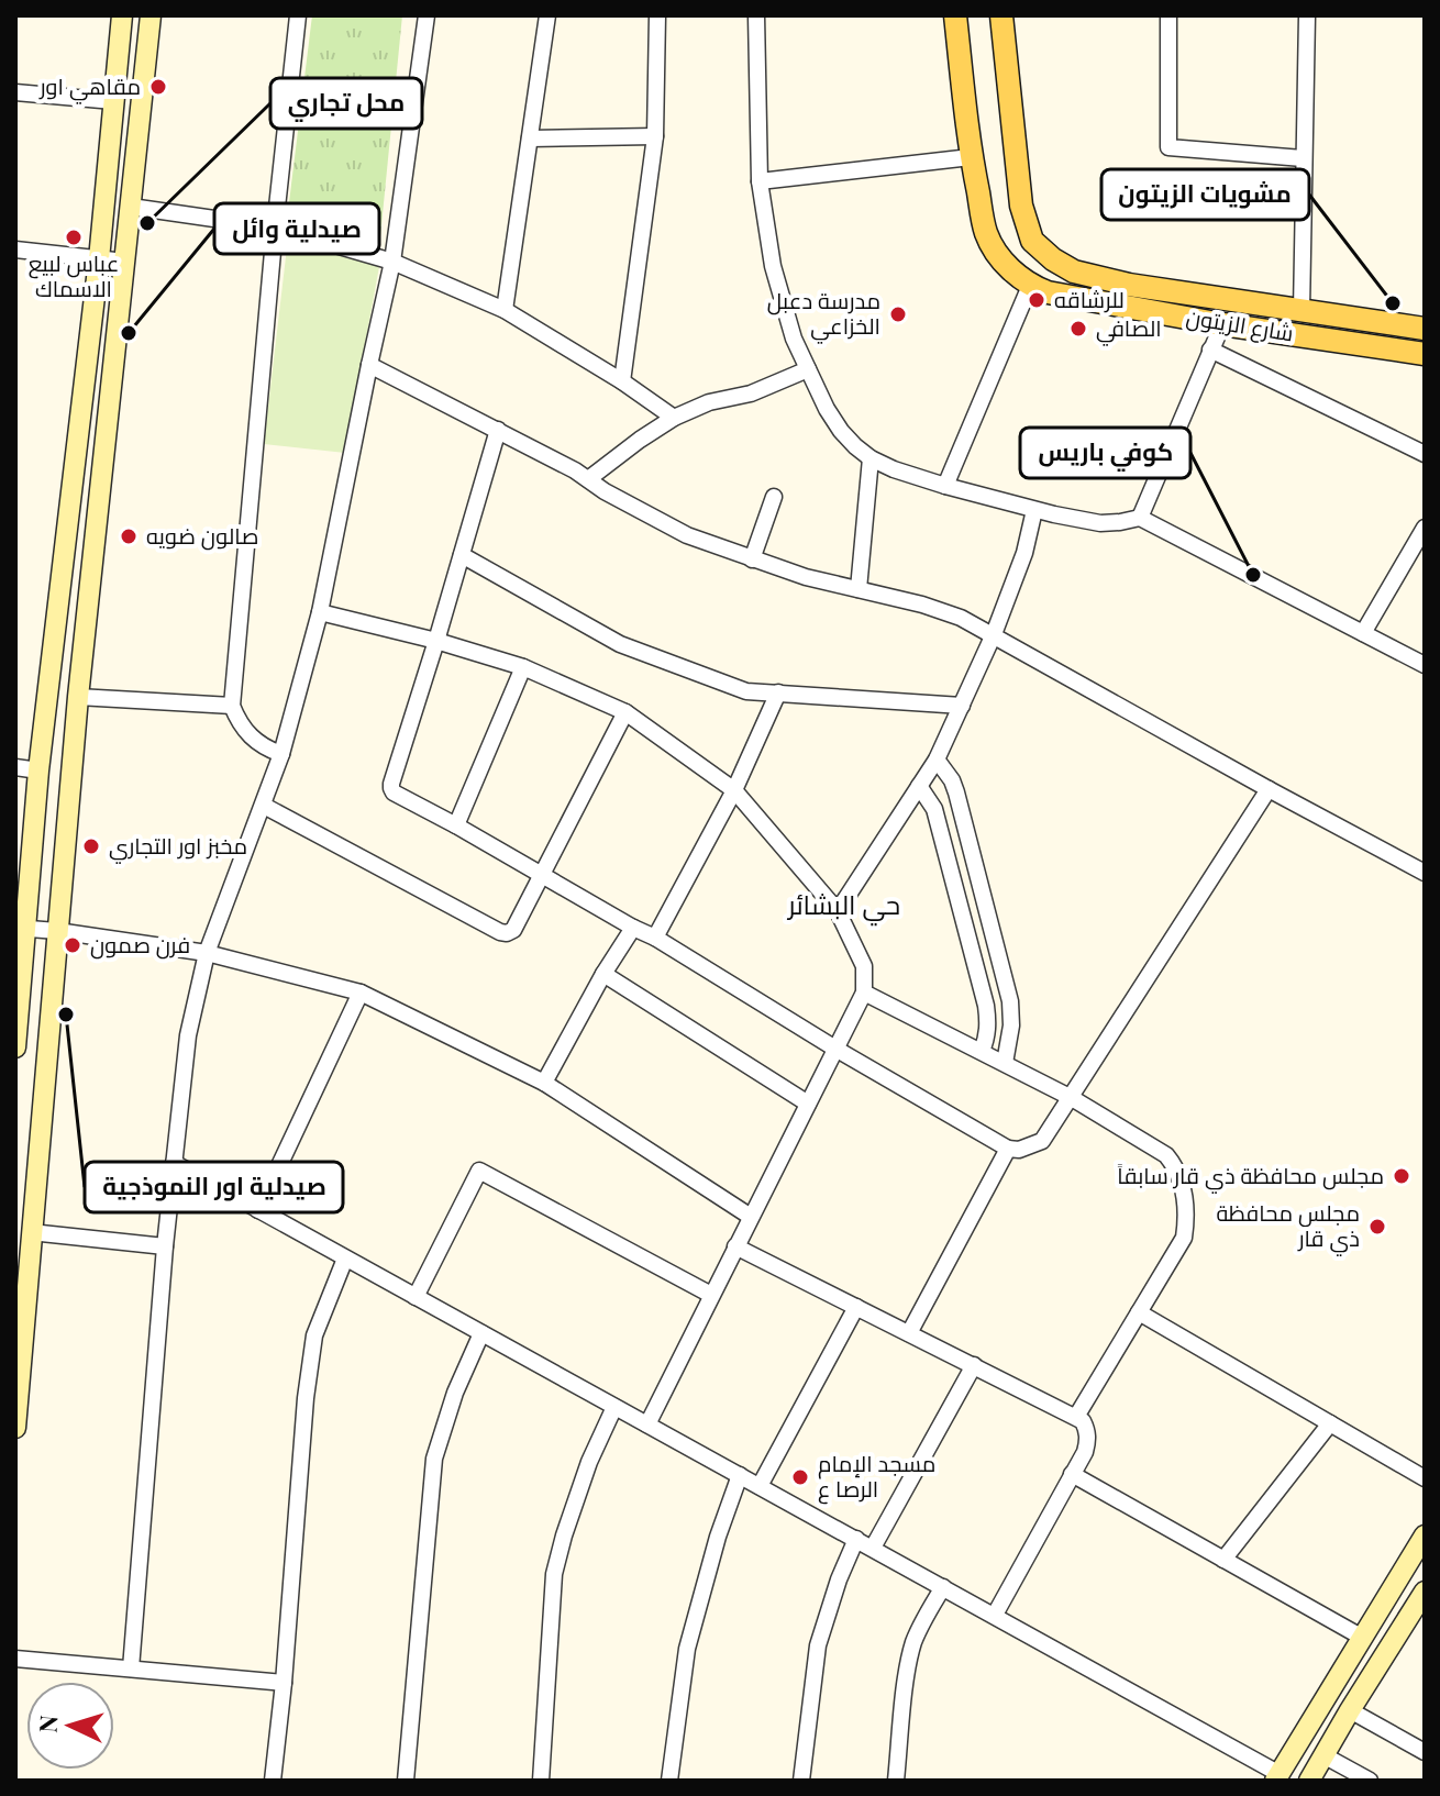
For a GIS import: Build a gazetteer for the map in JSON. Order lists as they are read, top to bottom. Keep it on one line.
{"streets":{"main road":["شارع الزيتون"]},"districts":["حي البشائر"],"places":["مقاهي اور","محل تجاري","عباس لبيع الاسماك","للرشاقه","مشويات الزيتون","مدرسة دعبل الخزاعي","الصافي","صيدلية وائل","صالون ضويه","كوفي باريس","مخبز اور التجاري","فرن صمون","صيدلية اور النموذجية","مجلس محافظة ذي قار سابقاً","مجلس محافظة ذي قار","مسجد الإمام الرصا ع"],"north":"left"}
